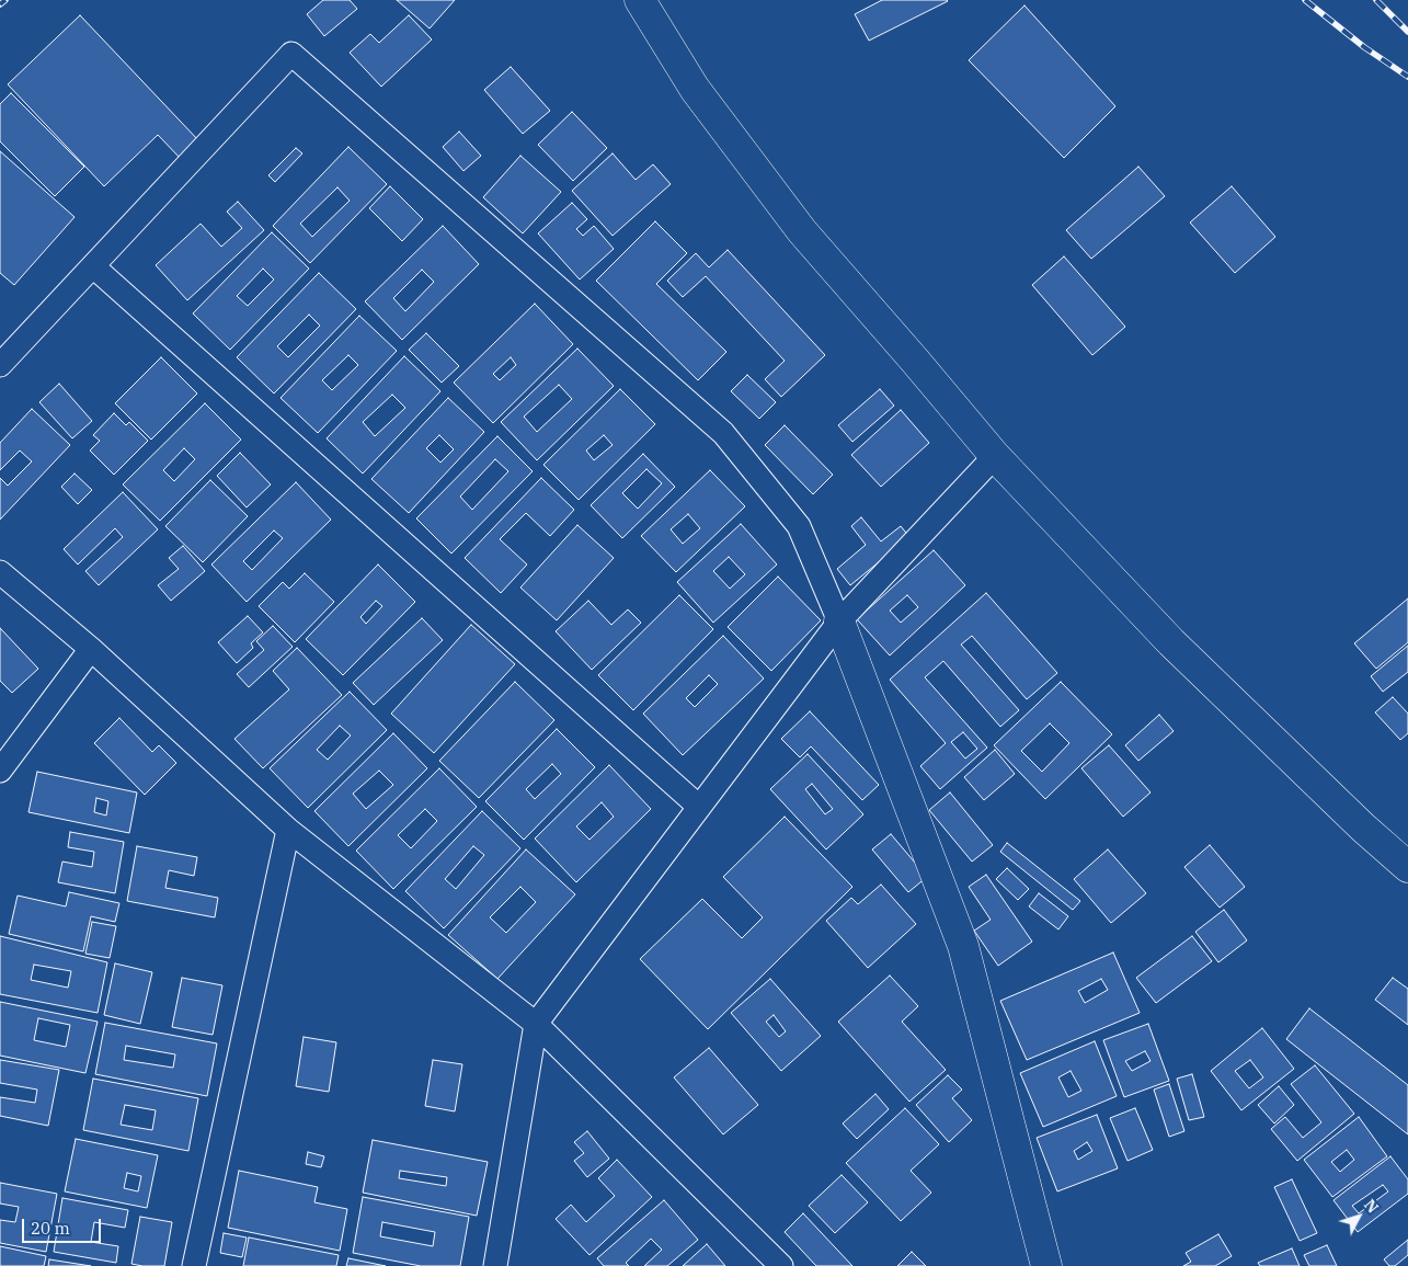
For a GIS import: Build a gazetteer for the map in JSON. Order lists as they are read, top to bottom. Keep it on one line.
{"scale_bar":"20 m","north":"top right"}
